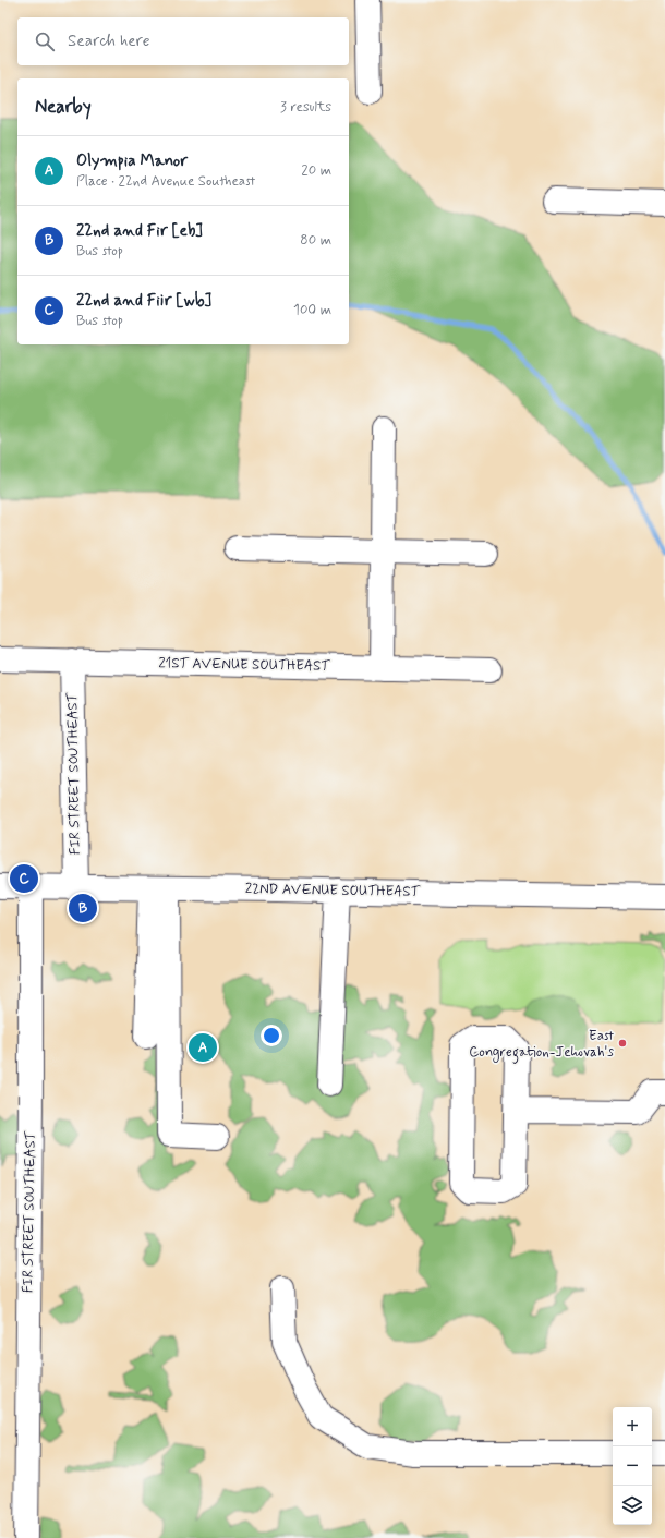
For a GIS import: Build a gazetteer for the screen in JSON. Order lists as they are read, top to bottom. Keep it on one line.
{"streets":{"street":["21ST AVENUE SOUTHEAST","FIR STREET SOUTHEAST","22ND AVENUE SOUTHEAST"]},"crossings":[["21ST AVENUE SOUTHEAST","FIR STREET SOUTHEAST"],["FIR STREET SOUTHEAST","22ND AVENUE SOUTHEAST"]],"places":["East Congregation-Jehovah's"],"page":{"search":"Search here","heading":["Nearby","3 results"],"list":[{"mark":"A","name":"Olympia Manor","note":"Place · 22nd Avenue Southeast","value":"20 m"},{"mark":"B","name":"22nd and Fir [eb]","note":"Bus stop","value":"80 m"},{"mark":"C","name":"22nd and Fiir [wb]","note":"Bus stop","value":"100 m"}],"pins":["C","B","A"],"map_buttons":["+","−"]}}
